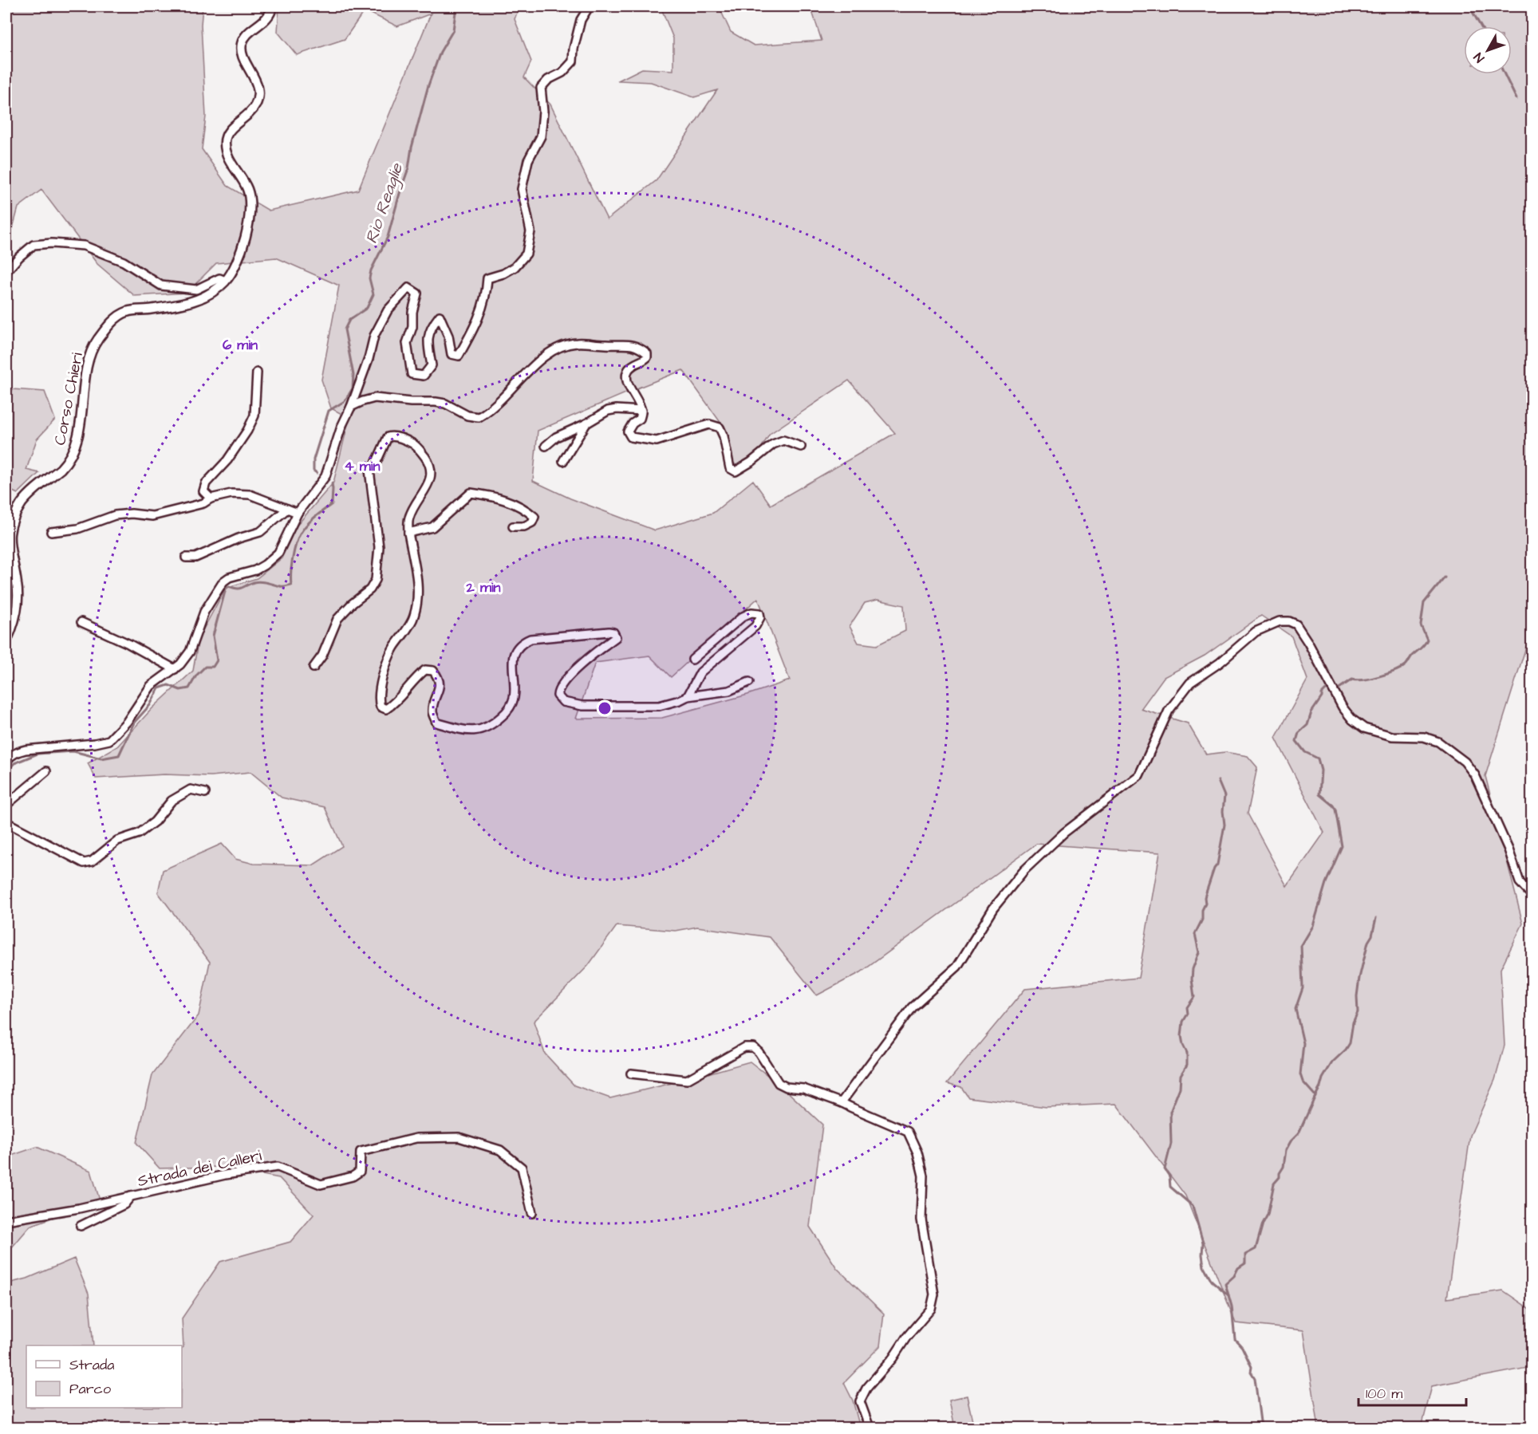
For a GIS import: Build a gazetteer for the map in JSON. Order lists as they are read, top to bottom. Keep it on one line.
{"streets":{"main road":["Corso Chieri"],"street":["Strada dei Calleri"]},"water":["Rio Reaglie"],"legend":["Strada","Parco"],"scale_bar":"100 m","north":"bottom left","rings":["6 min","4 min","2 min"]}
